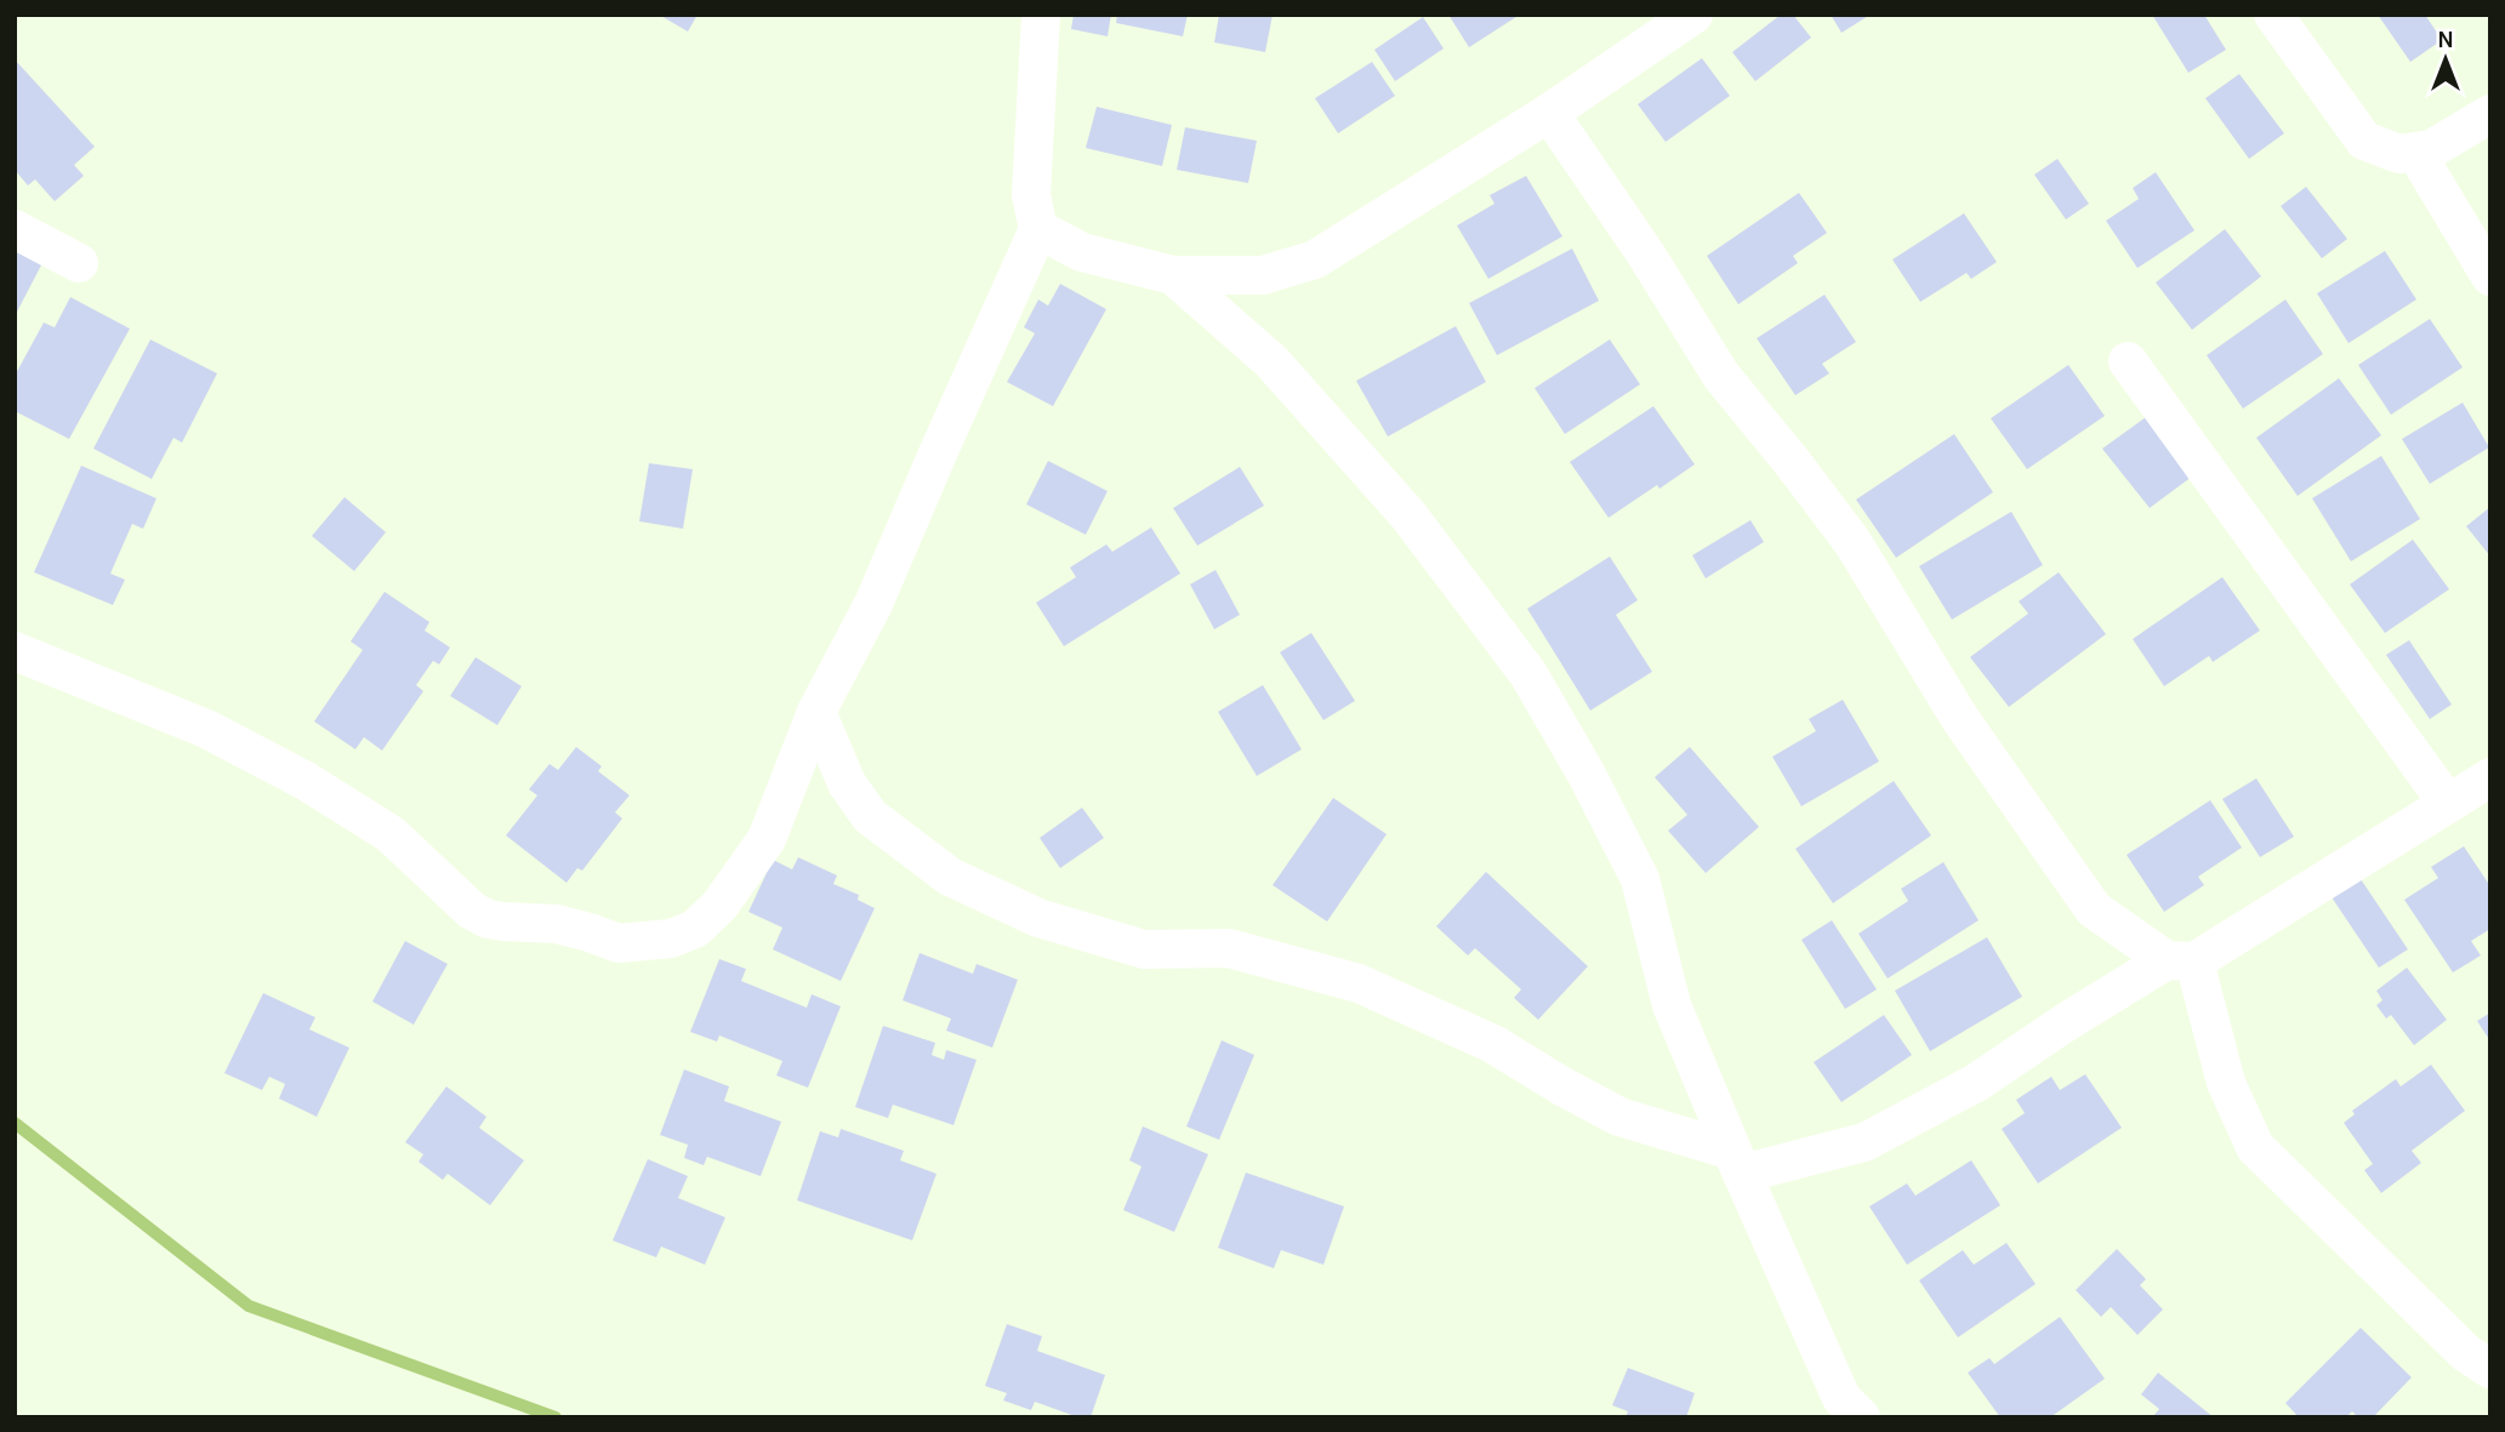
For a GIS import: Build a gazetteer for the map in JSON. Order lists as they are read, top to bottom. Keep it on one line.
{"north":"top"}
